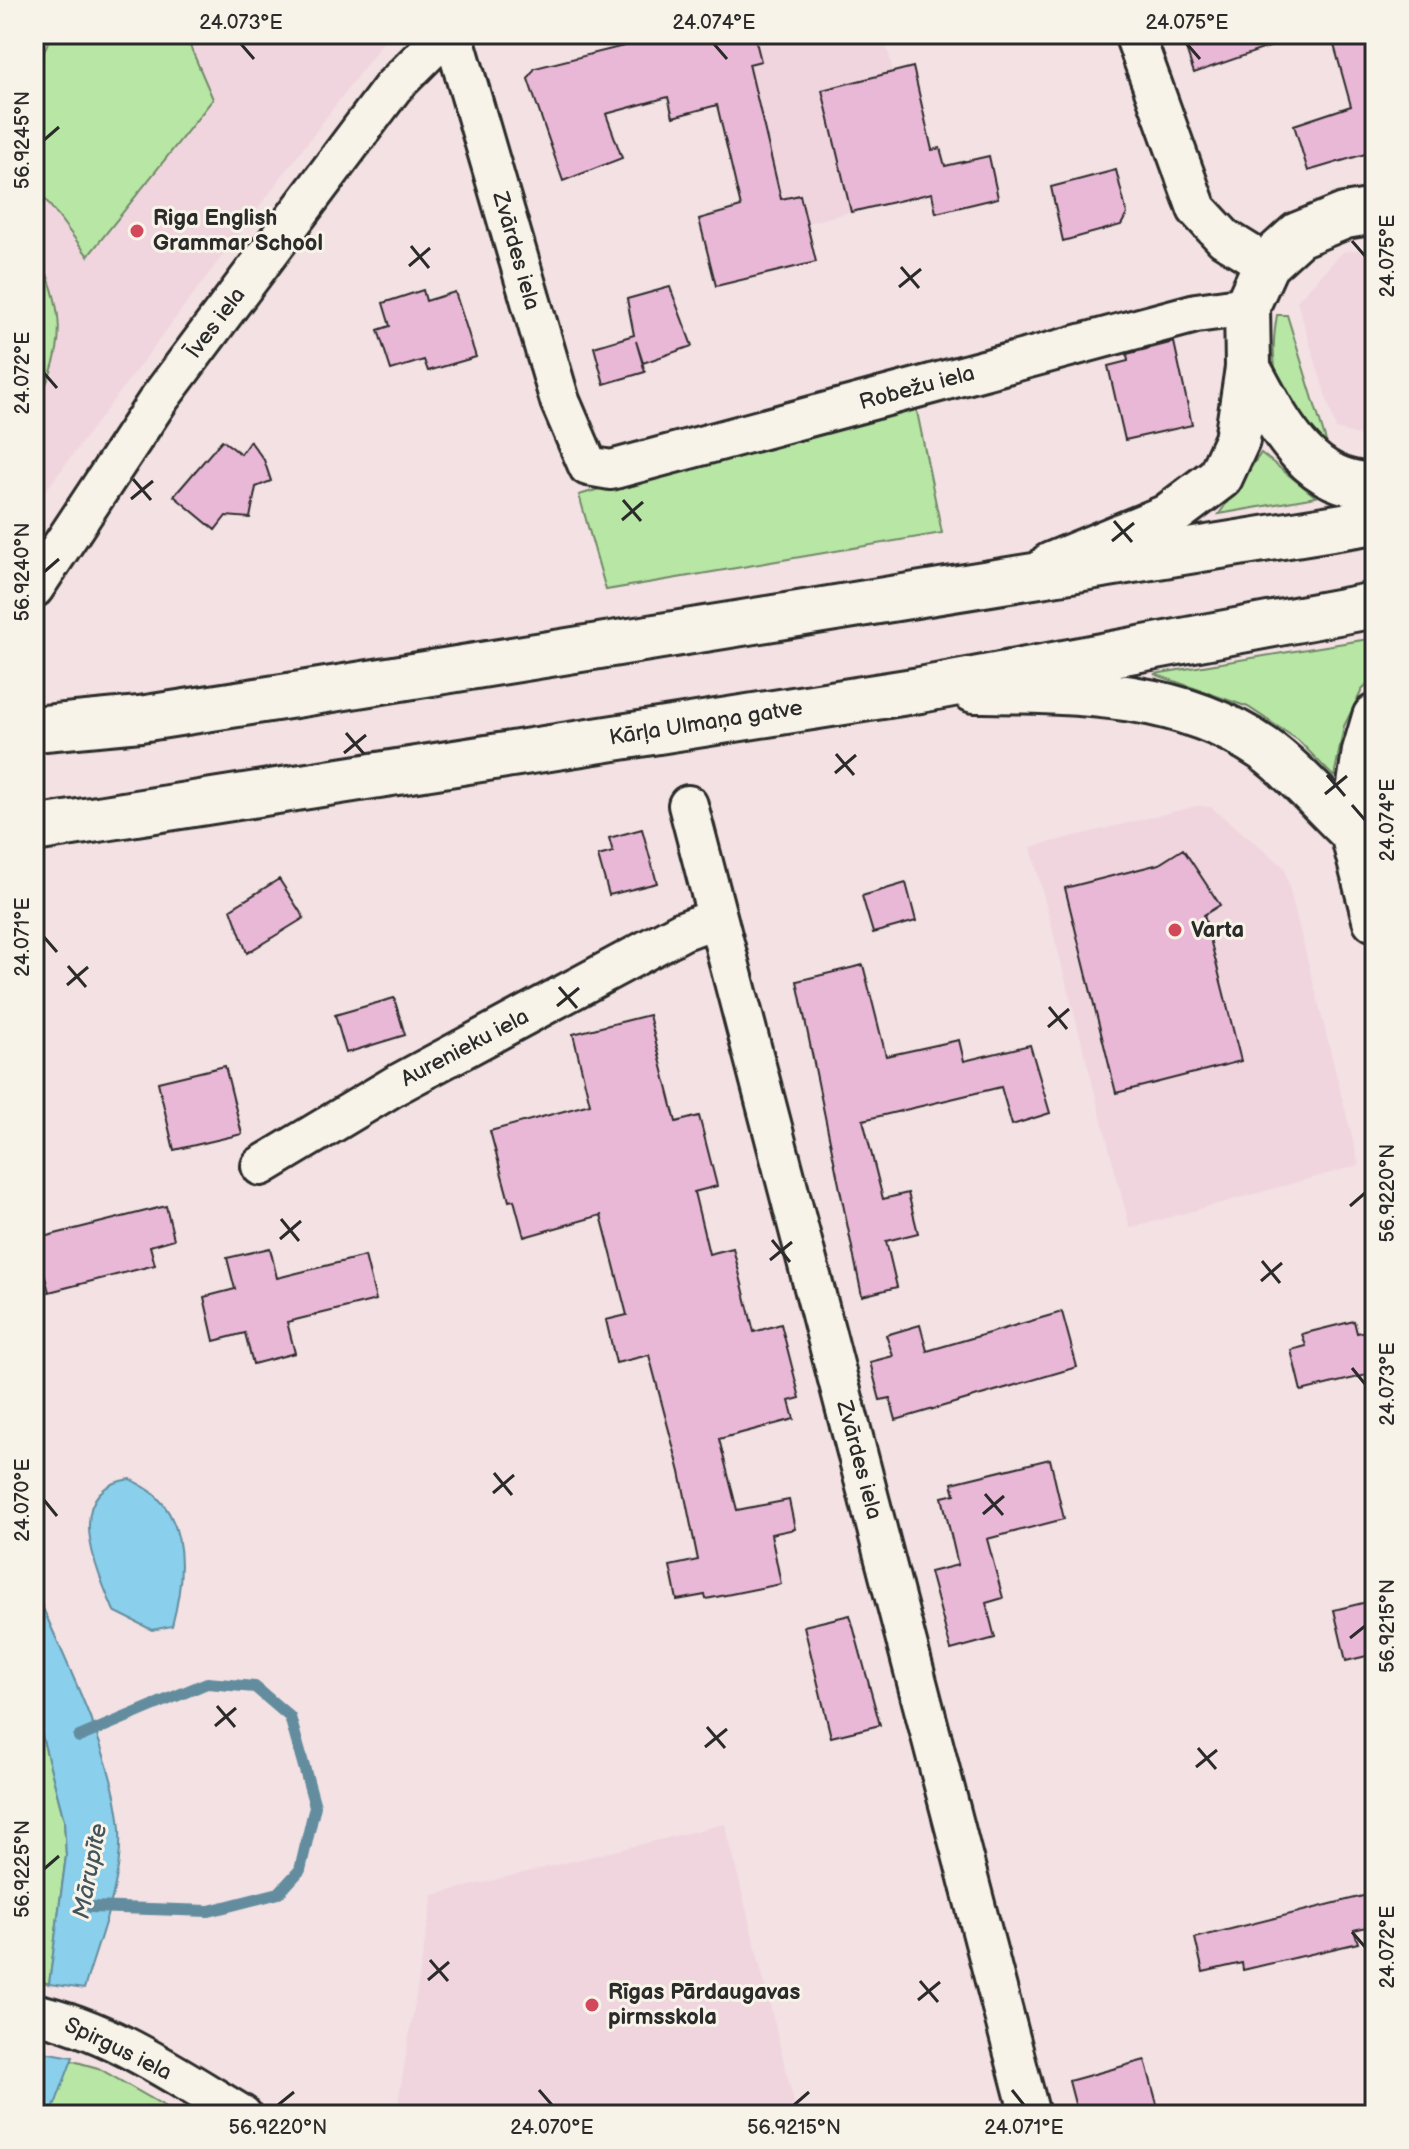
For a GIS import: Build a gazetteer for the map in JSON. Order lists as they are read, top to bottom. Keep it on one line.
{"streets":{"main road":["Kārļa Ulmaņa gatve"],"street":["Zvārdes iela","Īves iela","Robežu iela","Aurenieku iela","Spirgus iela"]},"crossings":[["Zvārdes iela","Robežu iela"],["Zvārdes iela","Aurenieku iela"]],"water":["Mārupīte"],"places":["Riga English Grammar School","Varta","Rīgas Pārdaugavas pirmsskola"],"coordinates":["24.073°E","24.074°E","24.075°E","56.9245°N","24.072°E","56.9240°N","24.071°E","56.9220°N","24.070°E","56.9215°N","56.9225°N"]}
